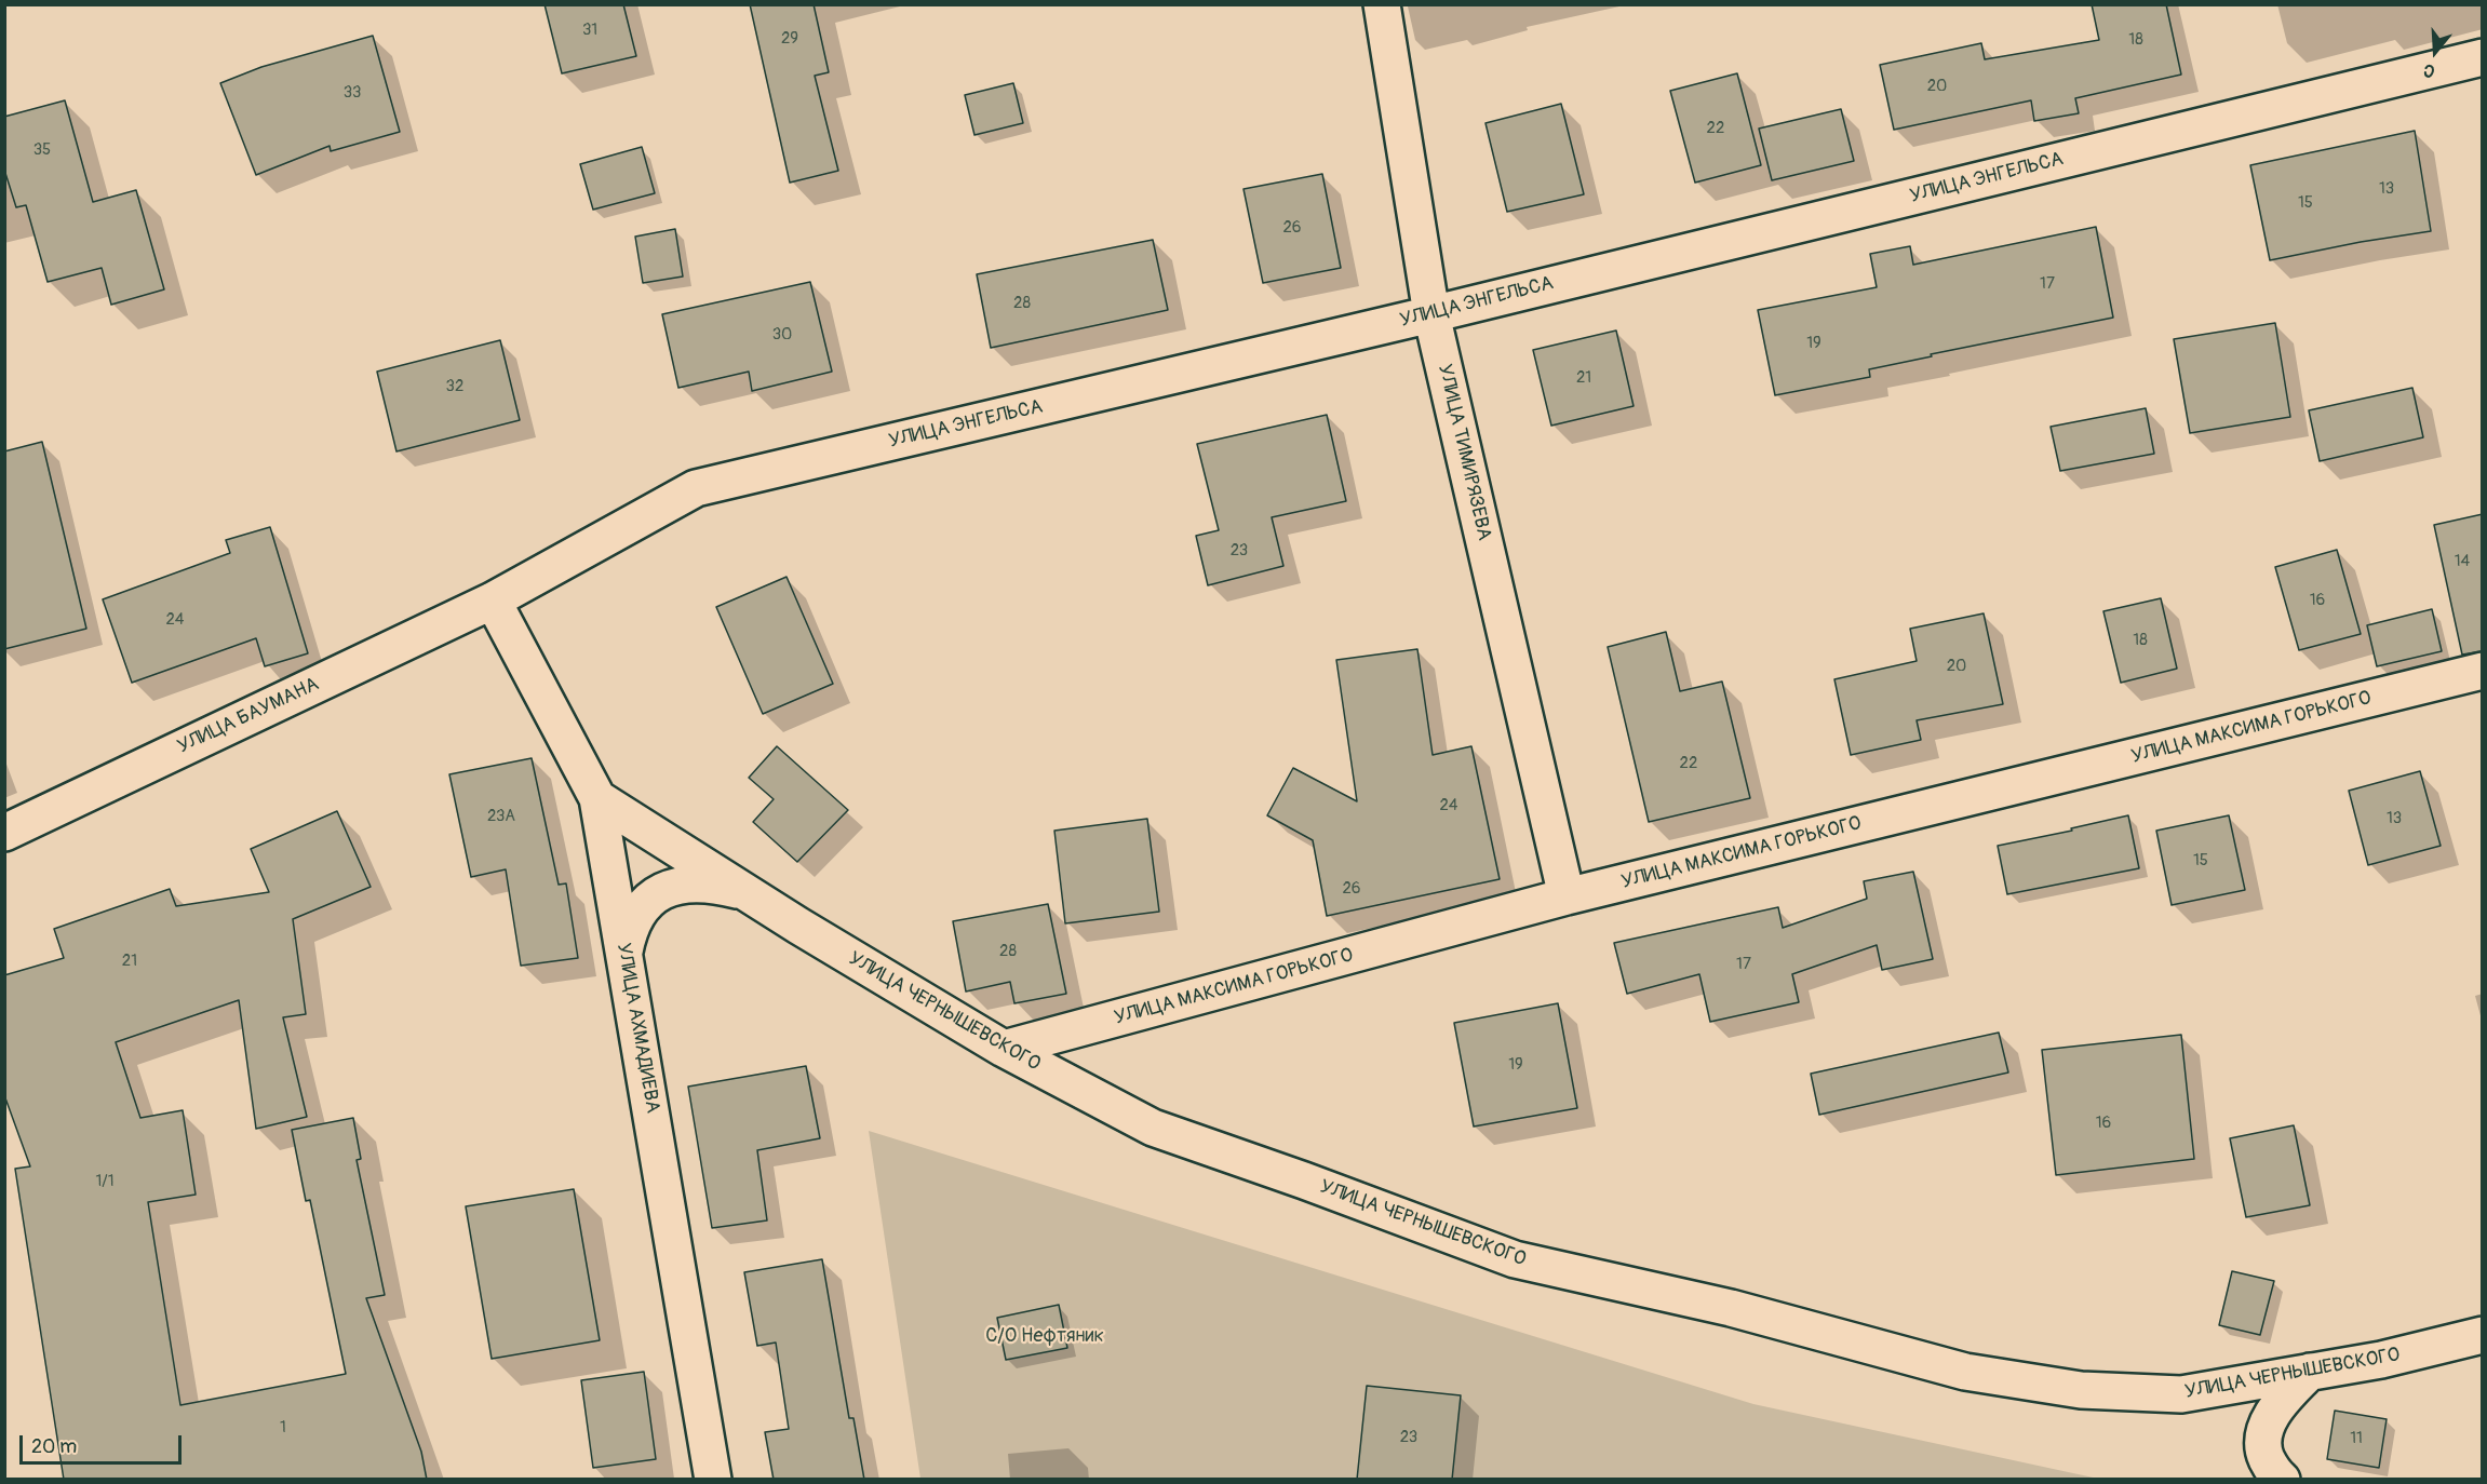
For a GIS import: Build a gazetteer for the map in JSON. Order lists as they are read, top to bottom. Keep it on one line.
{"streets":{"street":["УЛИЦА ЭНГЕЛЬСА","УЛИЦА ТИМИРЯЗЕВА","УЛИЦА БАУМАНА","УЛИЦА МАКСИМА ГОРЬКОГО","УЛИЦА ЧЕРНЫШЕВСКОГО","УЛИЦА АХМАДИЕВА"]},"crossings":[["УЛИЦА ЭНГЕЛЬСА","УЛИЦА ТИМИРЯЗЕВА"],["УЛИЦА ЭНГЕЛЬСА","УЛИЦА БАУМАНА"],["УЛИЦА ЭНГЕЛЬСА","УЛИЦА АХМАДИЕВА"],["УЛИЦА ТИМИРЯЗЕВА","УЛИЦА МАКСИМА ГОРЬКОГО"],["УЛИЦА БАУМАНА","УЛИЦА АХМАДИЕВА"],["УЛИЦА МАКСИМА ГОРЬКОГО","УЛИЦА ЧЕРНЫШЕВСКОГО"],["УЛИЦА ЧЕРНЫШЕВСКОГО","УЛИЦА АХМАДИЕВА"]],"parks":["С/О Нефтяник"],"house_numbers":["31","29","18","20","33","22","35","13","15","26","17","28","30","19","21","32","23","14","16","24","18","20","22","24","23А","13","15","26","28","21","17","19","16","1/1","1","23","11"],"scale_bar":"20 m","north":"bottom"}
